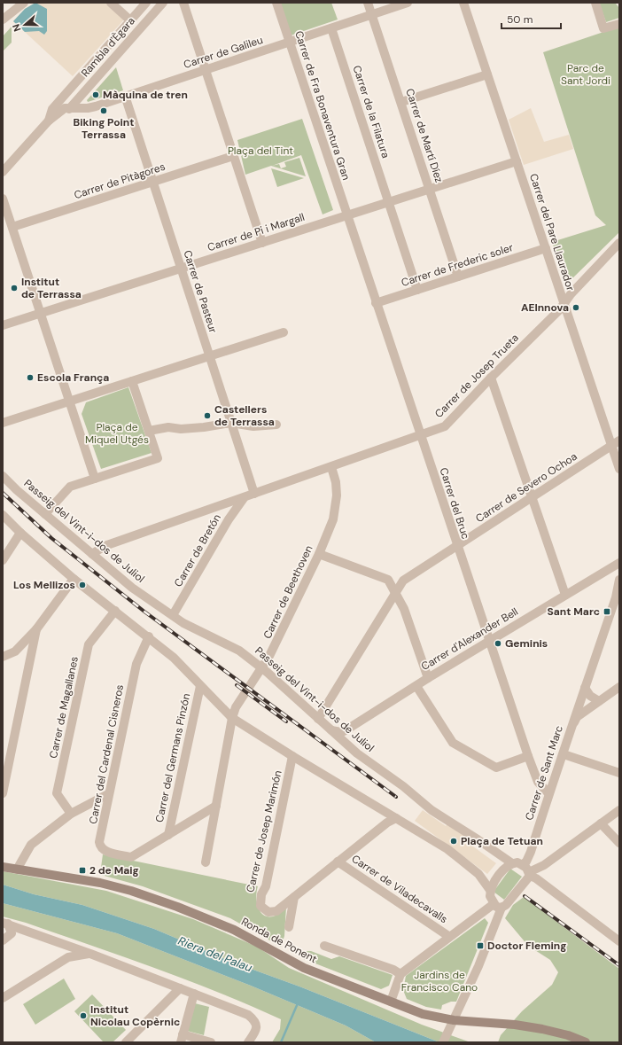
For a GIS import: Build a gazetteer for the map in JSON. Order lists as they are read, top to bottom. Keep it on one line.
{"streets":{"main road":["Ronda de Ponent"],"street":["Rambla d'Ègara","Carrer de Galileu","Carrer de Fra Bonaventura Gran","Carrer de la Filatura","Carrer de Martí Díez","Carrer de Pitàgores","Carrer de Pi i Margall","Carrer del Pare Llaurador","Carrer de Frederic soler","Carrer de Pasteur","Carrer de Josep Trueta","Carrer de Severo Ochoa","Carrer del Bruc","Passeig del Vint-i-dos de Juliol","Carrer de Bretón","Carrer de Beethoven","Carrer d'Alexander Bell","Carrer de Magallanes","Carrer del Cardenal Cisneros","Carrer del Germans Pinzón","Carrer de Sant Marc","Carrer de Josep Marimón","Carrer de Viladecavalls"]},"crossings":[["Rambla d'Ègara","Carrer de Galileu"],["Carrer de Galileu","Carrer de Fra Bonaventura Gran"],["Carrer de Galileu","Carrer de la Filatura"],["Carrer de Galileu","Carrer de Martí Díez"],["Carrer de Galileu","Carrer de Pasteur"],["Carrer de Fra Bonaventura Gran","Carrer de Pi i Margall"],["Carrer de Fra Bonaventura Gran","Carrer del Bruc"],["Carrer de la Filatura","Carrer de Pi i Margall"],["Carrer de la Filatura","Carrer de Frederic soler"],["Carrer de Martí Díez","Carrer de Pi i Margall"],["Carrer de Martí Díez","Carrer de Frederic soler"],["Carrer de Pitàgores","Carrer de Pasteur"],["Carrer de Pi i Margall","Carrer del Pare Llaurador"],["Carrer de Pi i Margall","Carrer de Pasteur"],["Carrer de Pi i Margall","Carrer del Bruc"],["Carrer del Pare Llaurador","Carrer de Frederic soler"],["Carrer del Pare Llaurador","Carrer de Josep Trueta"],["Carrer del Pare Llaurador","Carrer de Severo Ochoa"],["Carrer de Frederic soler","Carrer del Bruc"],["Carrer de Pasteur","Carrer de Josep Trueta"],["Carrer de Josep Trueta","Carrer del Bruc"],["Carrer de Josep Trueta","Passeig del Vint-i-dos de Juliol"],["Carrer de Josep Trueta","Carrer de Bretón"],["Carrer de Josep Trueta","Carrer de Beethoven"],["Carrer de Severo Ochoa","Carrer del Bruc"],["Carrer de Severo Ochoa","Passeig del Vint-i-dos de Juliol"],["Carrer del Bruc","Carrer d'Alexander Bell"],["Carrer del Bruc","Carrer de Sant Marc"],["Passeig del Vint-i-dos de Juliol","Carrer de Bretón"],["Passeig del Vint-i-dos de Juliol","Carrer de Beethoven"],["Passeig del Vint-i-dos de Juliol","Carrer d'Alexander Bell"],["Carrer del Cardenal Cisneros","Carrer del Germans Pinzón"]],"water":["Riera del Palau"],"parks":["Parc de Sant Jordi","Plaça del Tint","Plaça de Miquel Utgés","Jardins de Francisco Cano"],"places":{"other":["Màquina de tren","Biking Point Terrassa","Institut de Terrassa","AEInnova","Escola França","Castellers de Terrassa","Los Mellizos","Geminis","Plaça de Tetuan","Institut Nicolau Copèrnic"],"transit":["Sant Marc","2 de Maig","Doctor Fleming"]},"scale_bar":"50 m","north":"left"}
